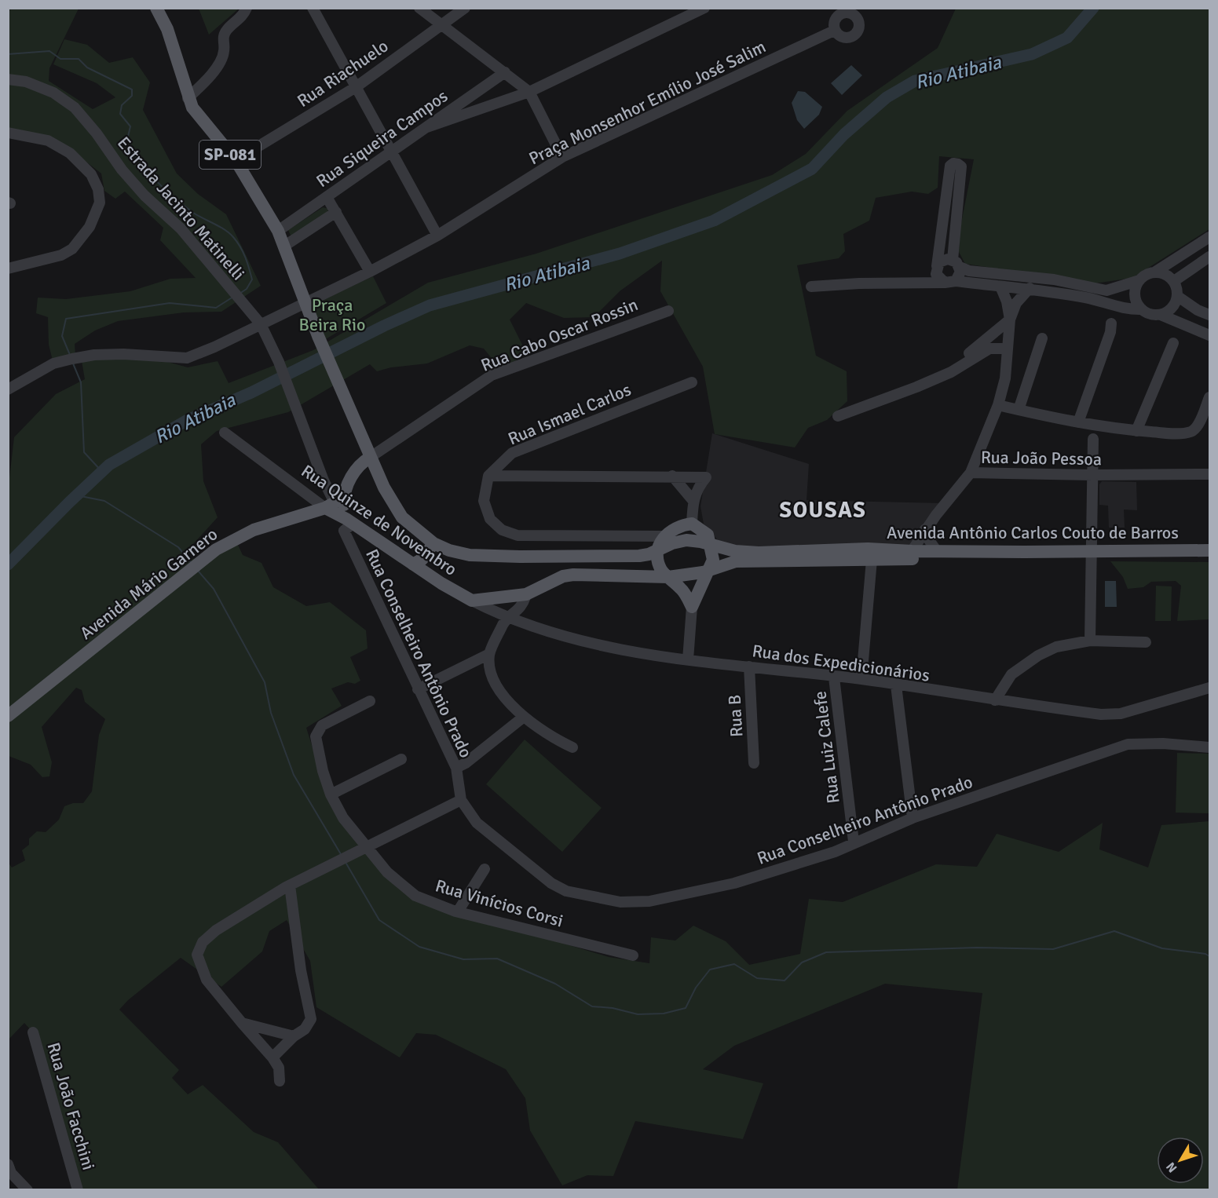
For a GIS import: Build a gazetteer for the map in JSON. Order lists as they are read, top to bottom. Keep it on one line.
{"streets":{"main road":["SP-081","Rua Quinze de Novembro","Avenida Antônio Carlos Couto de Barros","Avenida Mário Garnero"],"street":["Rua Riachuelo","Praça Monsenhor Emílio José Salim","Rua Siqueira Campos","Estrada Jacinto Matinelli","Rua Cabo Oscar Rossin","Rua Ismael Carlos","Rua João Pessoa","Rua Conselheiro Antônio Prado","Rua dos Expedicionários","Rua B","Rua Luiz Calefe","Rua Vinícios Corsi","Rua João Facchini"]},"crossings":[["Rua Riachuelo","SP-081"],["Praça Monsenhor Emílio José Salim","SP-081"],["Praça Monsenhor Emílio José Salim","Estrada Jacinto Matinelli"],["Praça Monsenhor Emílio José Salim","Avenida Antônio Carlos Couto de Barros"],["Rua Siqueira Campos","SP-081"],["SP-081","Avenida Antônio Carlos Couto de Barros"],["Estrada Jacinto Matinelli","Rua Quinze de Novembro"],["Estrada Jacinto Matinelli","Avenida Mário Garnero"],["Rua Cabo Oscar Rossin","Avenida Antônio Carlos Couto de Barros"],["Rua João Pessoa","Avenida Antônio Carlos Couto de Barros"],["Rua Quinze de Novembro","Avenida Mário Garnero"],["Rua Quinze de Novembro","Rua Conselheiro Antônio Prado"],["Rua Quinze de Novembro","Rua dos Expedicionários"],["Rua Conselheiro Antônio Prado","Rua Luiz Calefe"],["Rua dos Expedicionários","Rua B"],["Rua dos Expedicionários","Rua Luiz Calefe"]],"districts":["SOUSAS"],"water":["Rio Atibaia"],"parks":["Praça Beira Rio"],"north":"bottom left"}
